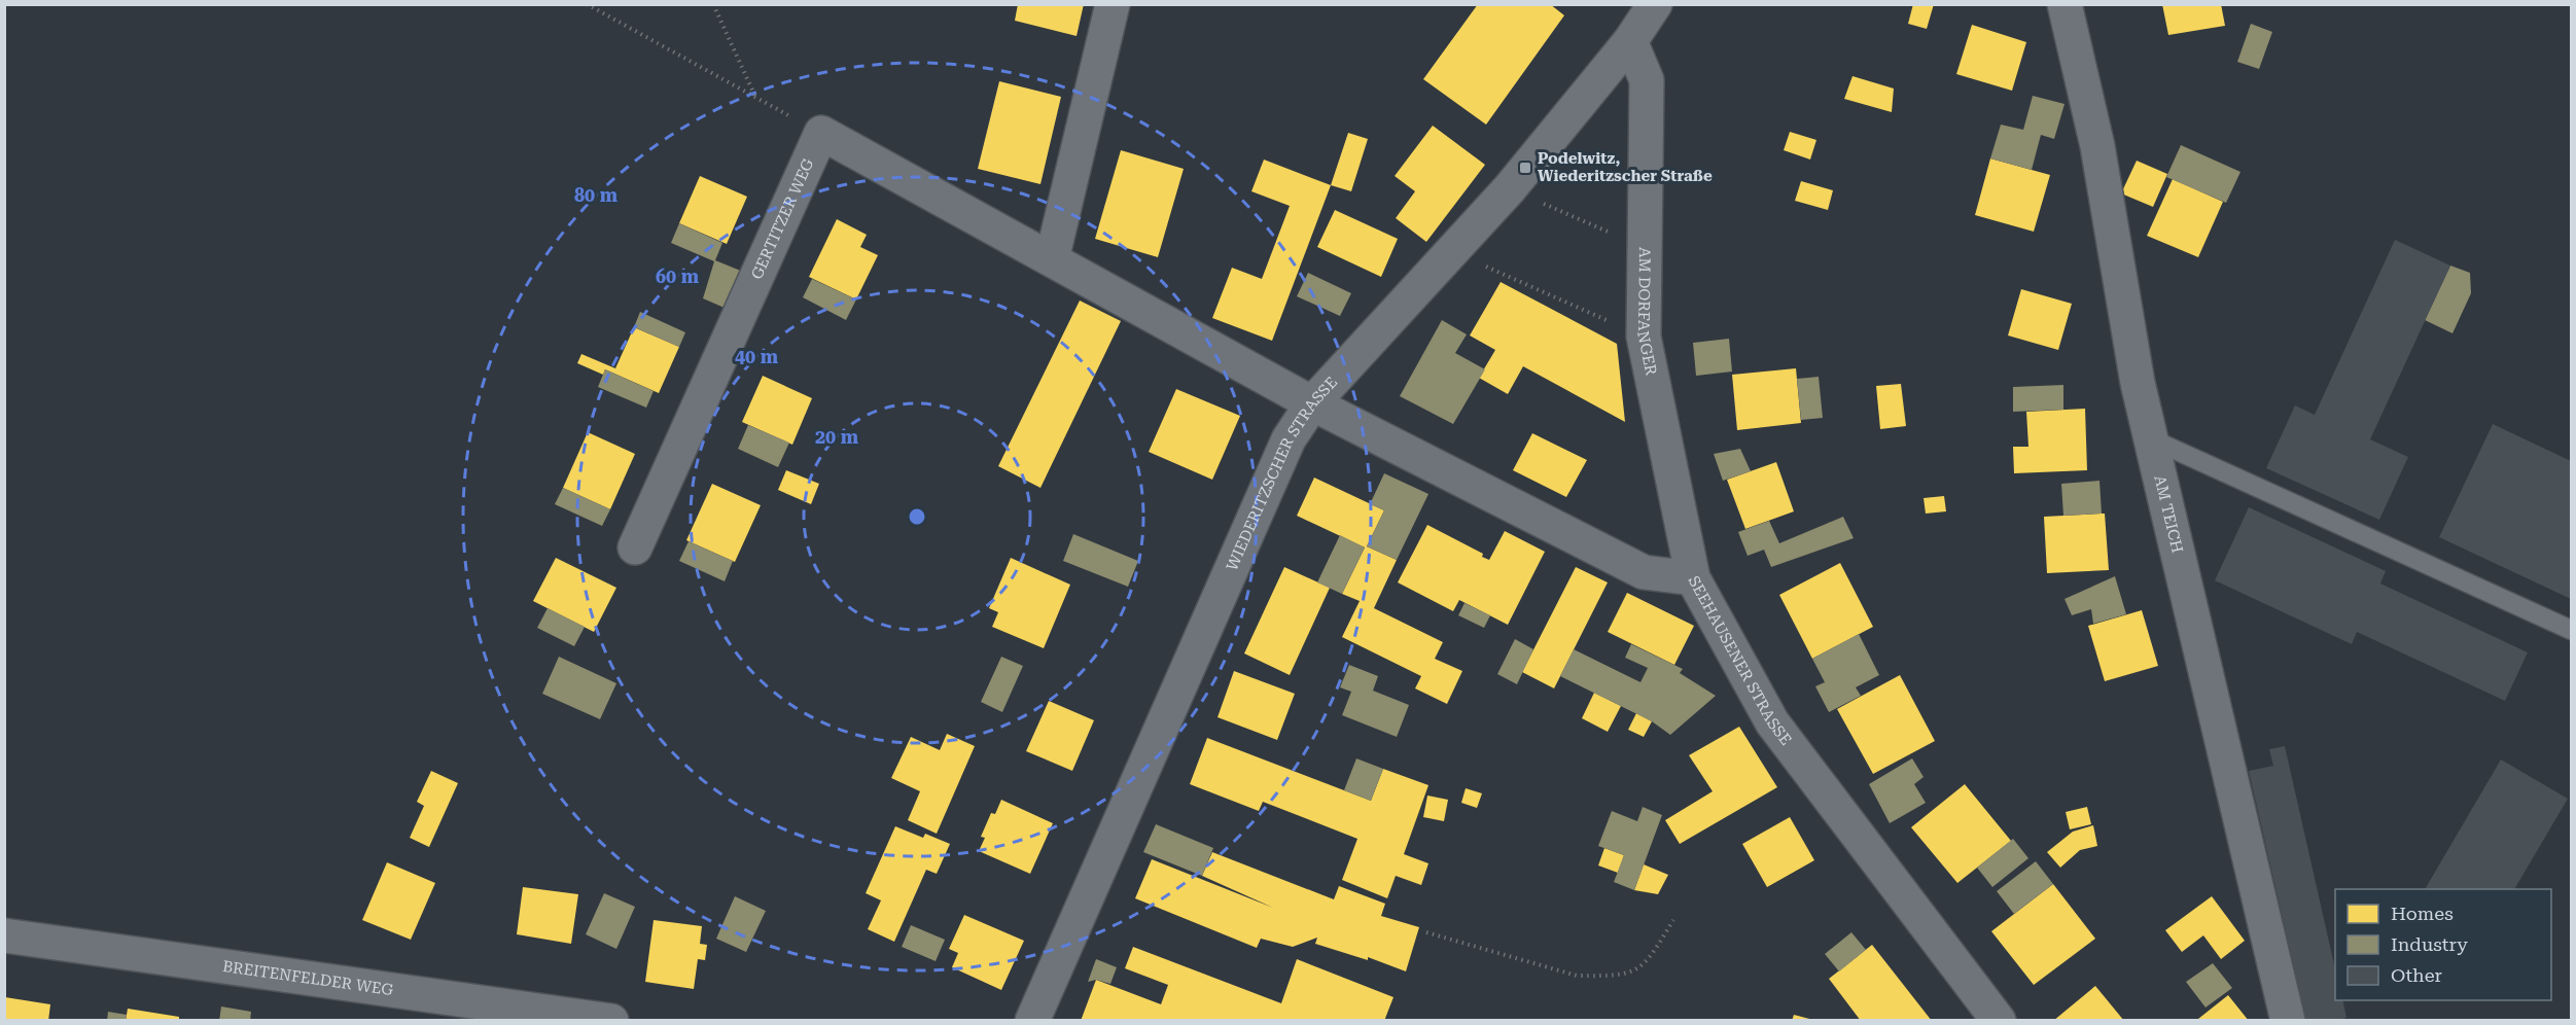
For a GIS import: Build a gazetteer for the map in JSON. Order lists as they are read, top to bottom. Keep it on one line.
{"streets":{"street":["GERTITZER WEG","AM DORFANGER","WIEDERITZSCHER STRASSE","AM TEICH","SEEHAUSENER STRASSE","BREITENFELDER WEG"]},"crossings":[["AM DORFANGER","WIEDERITZSCHER STRASSE"],["AM DORFANGER","SEEHAUSENER STRASSE"],["WIEDERITZSCHER STRASSE","SEEHAUSENER STRASSE"]],"places":{"transit":["Podelwitz, Wiederitzscher Straße"]},"legend":["Homes","Industry","Other"],"rings":["80 m","60 m","40 m","20 m"]}
